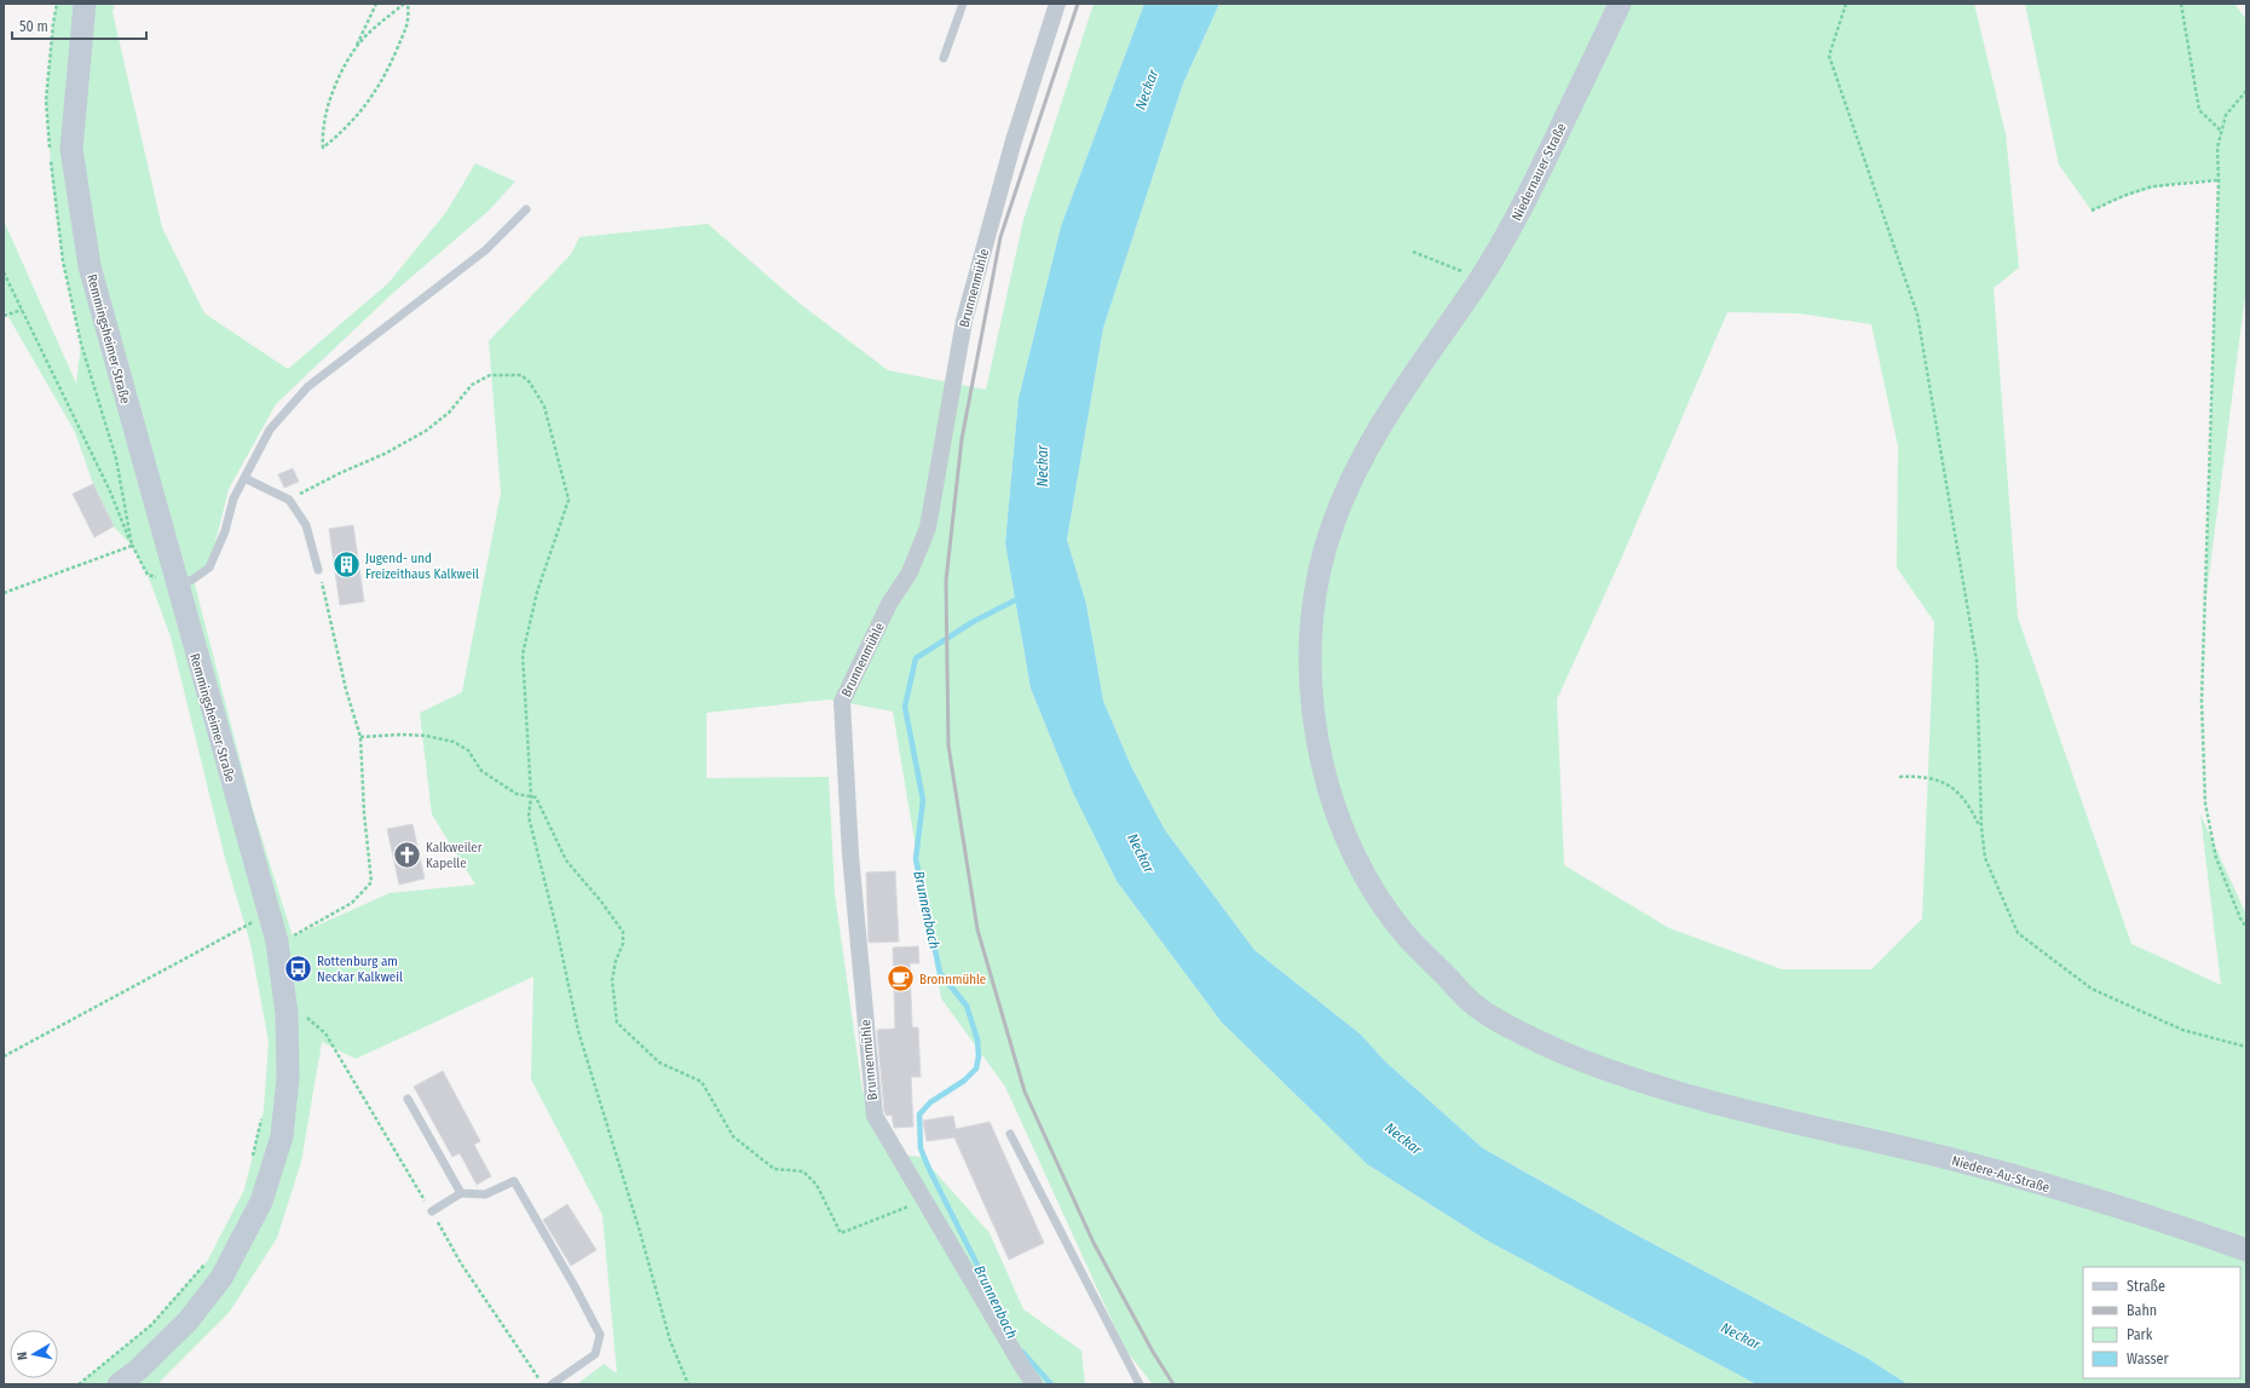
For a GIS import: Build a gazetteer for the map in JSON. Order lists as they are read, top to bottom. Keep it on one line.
{"streets":{"main road":["Niedernauer Straße","Remmingsheimer Straße","Niedere-Au-Straße"],"street":["Brunnenmühle"]},"crossings":[["Niedernauer Straße","Niedere-Au-Straße"]],"water":["Neckar","Brunnenbach"],"places":{"building":["Jugend- und Freizeithaus Kalkweil"],"church":["Kalkweiler Kapelle"],"bus stop":["Rottenburg am Neckar Kalkweil"],"cafe":["Bronnmühle"]},"legend":["Straße","Bahn","Park","Wasser"],"scale_bar":"50 m","north":"left"}
